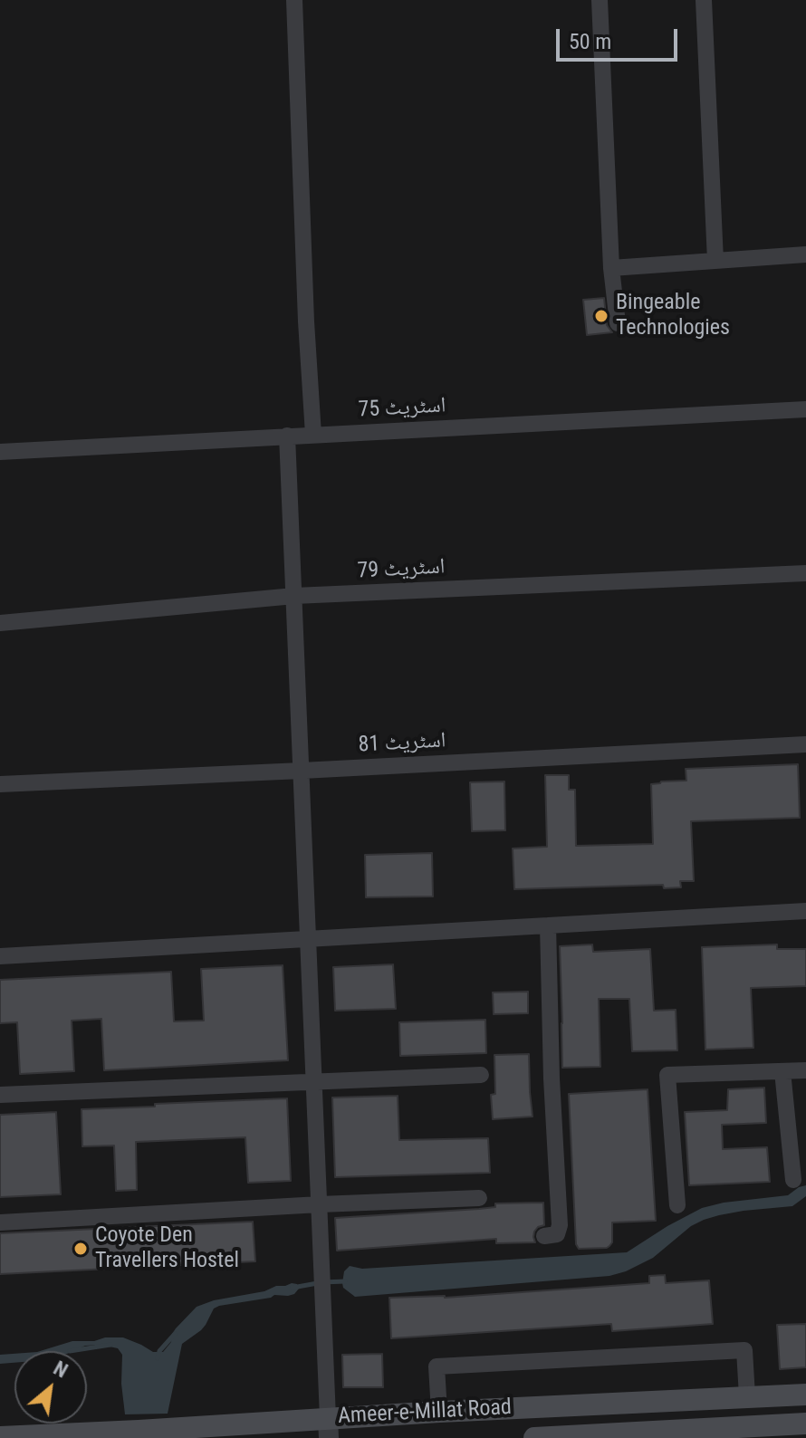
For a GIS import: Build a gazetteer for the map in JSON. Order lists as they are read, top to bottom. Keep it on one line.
{"streets":{"main road":["Ameer-e-Millat Road"],"street":["اسٹریٹ 75","اسٹریٹ 79","اسٹریٹ 81"]},"places":["Bingeable Technologies","Coyote Den Travellers Hostel"],"scale_bar":"50 m","north":"top right"}
